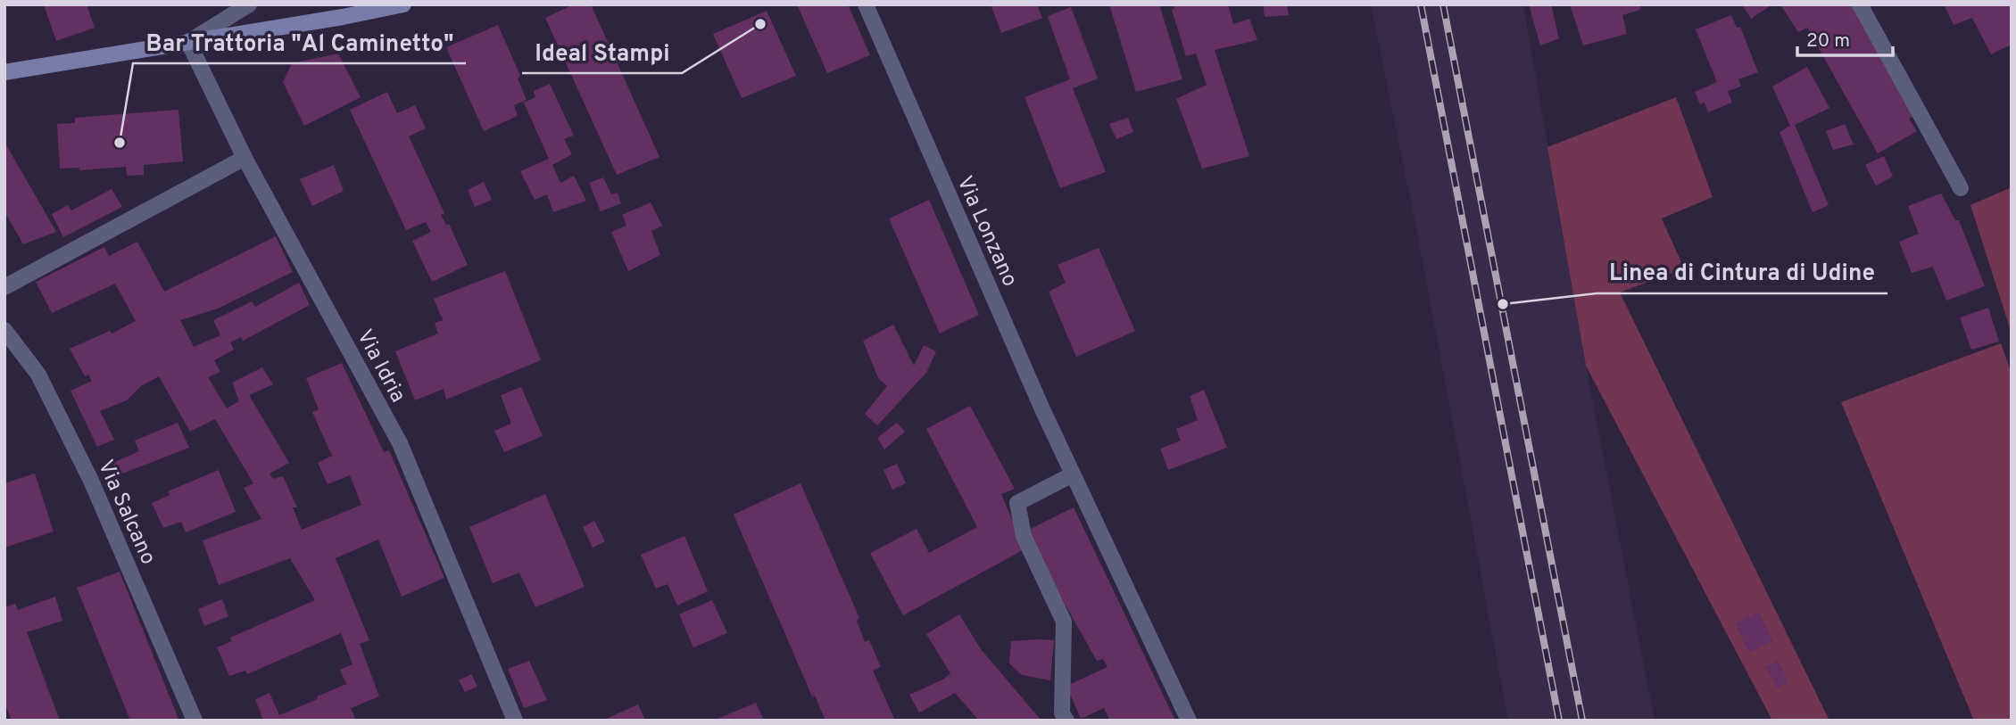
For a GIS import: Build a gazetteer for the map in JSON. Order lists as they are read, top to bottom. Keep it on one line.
{"streets":{"street":["Via Lonzano","Via Idria","Via Salcano"]},"places":["Ideal Stampi","Bar Trattoria \"Al Caminetto\"","Linea di Cintura di Udine"],"scale_bar":"20 m"}
